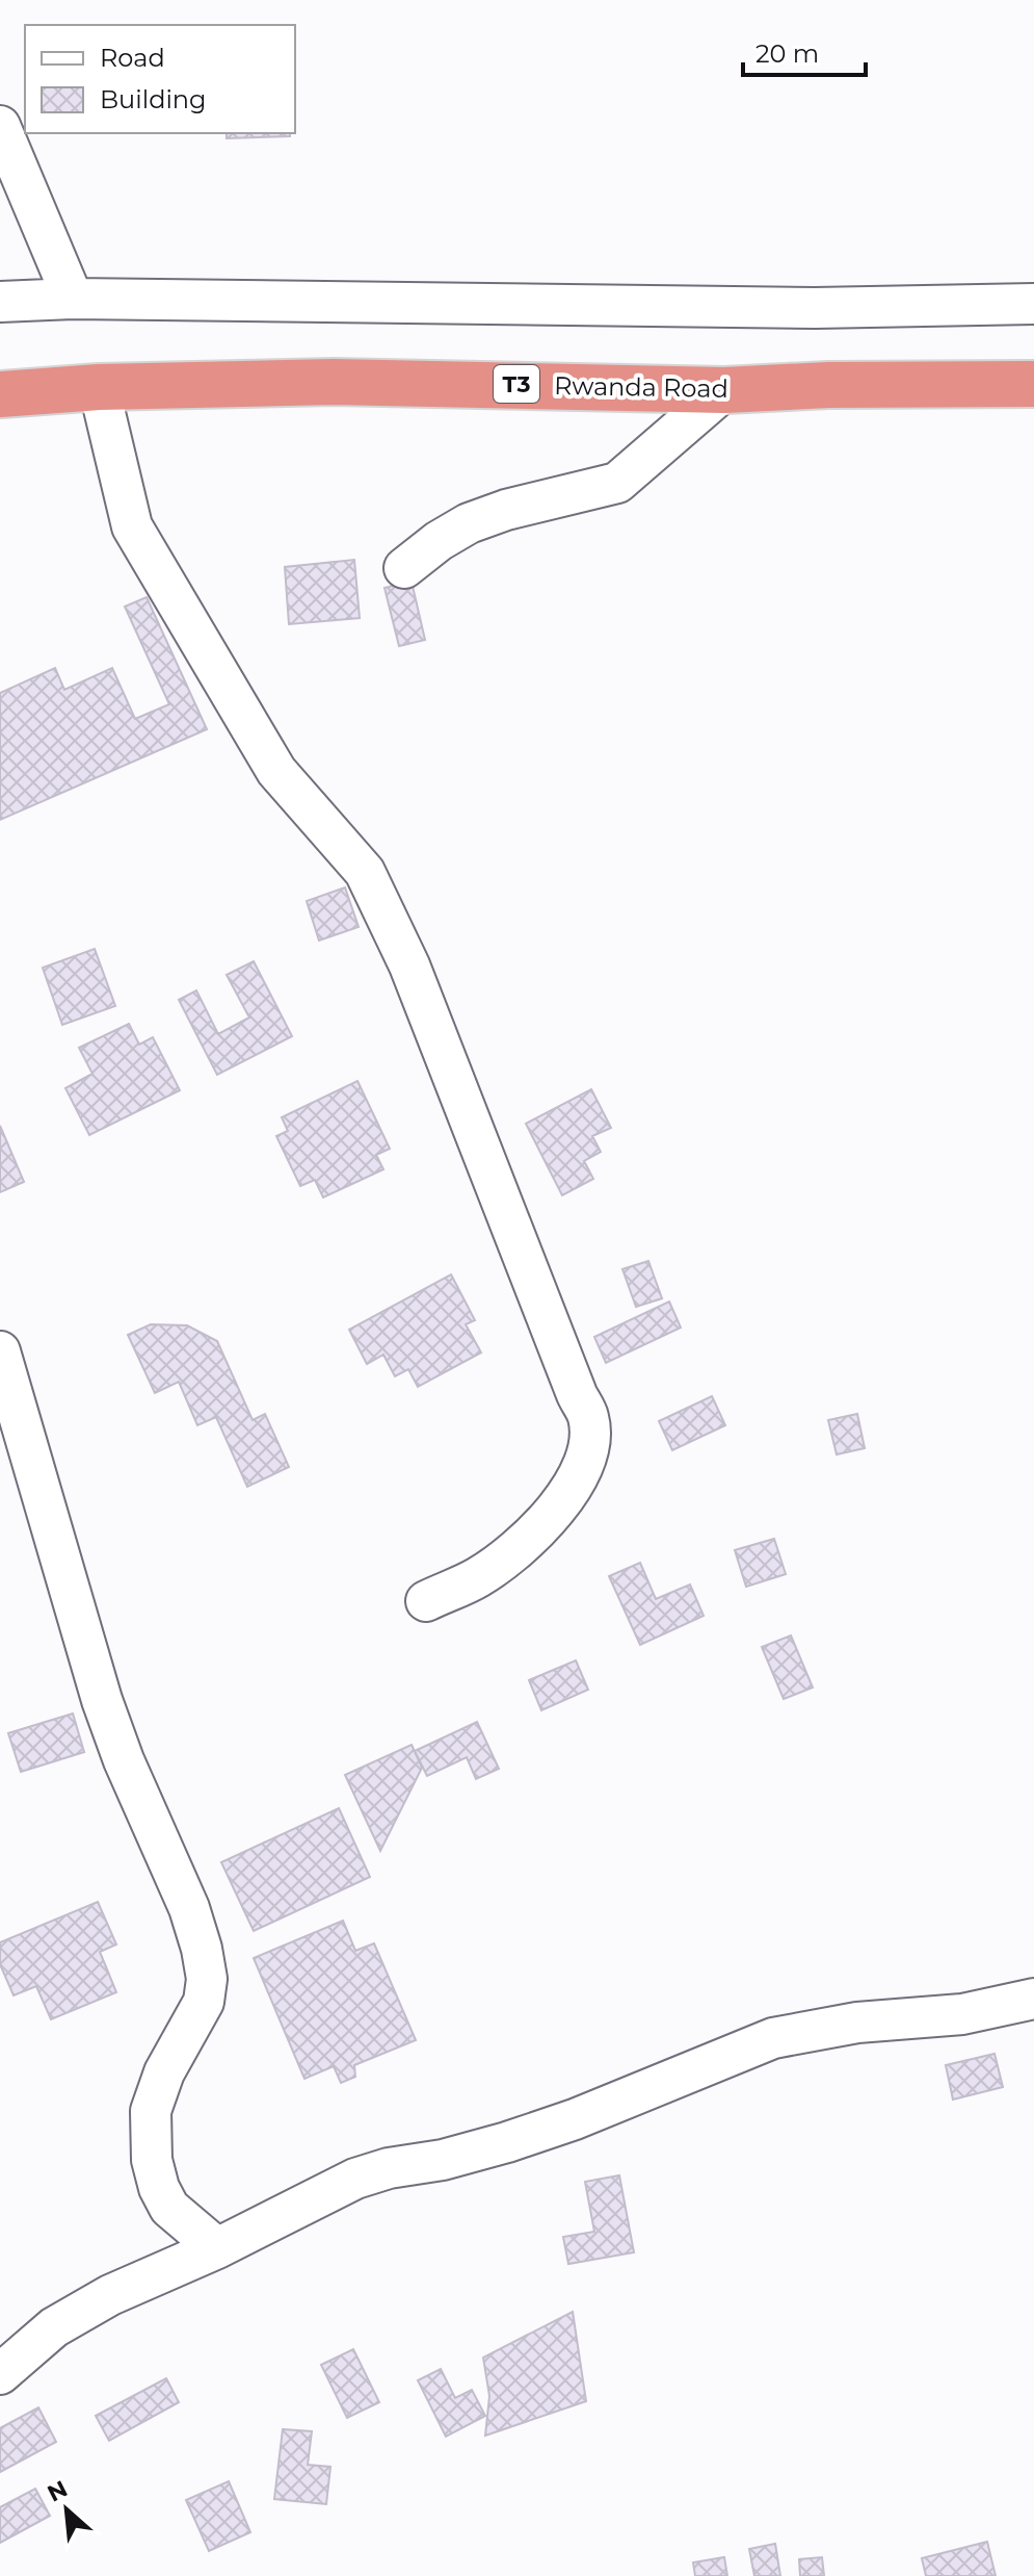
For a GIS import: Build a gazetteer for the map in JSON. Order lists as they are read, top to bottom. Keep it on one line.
{"streets":{"highway":["T3","Rwanda Road"]},"legend":["Road","Building"],"scale_bar":"20 m","north":"top left"}
